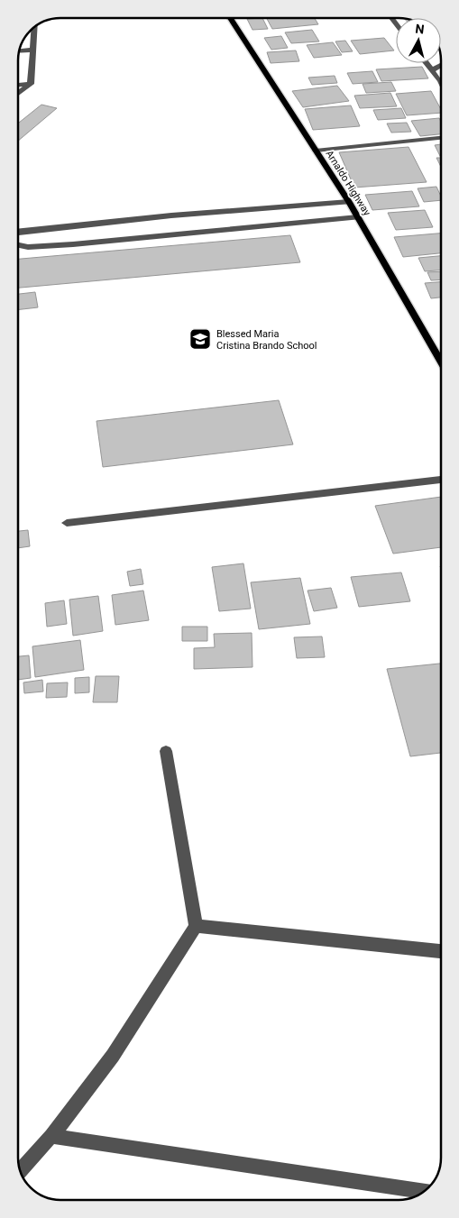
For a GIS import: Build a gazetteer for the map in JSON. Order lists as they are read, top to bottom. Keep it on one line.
{"streets":{"main road":["Arnaldo Highway"]},"places":{"school or university":["Blessed Maria Cristina Brando School"]},"north":"top"}
